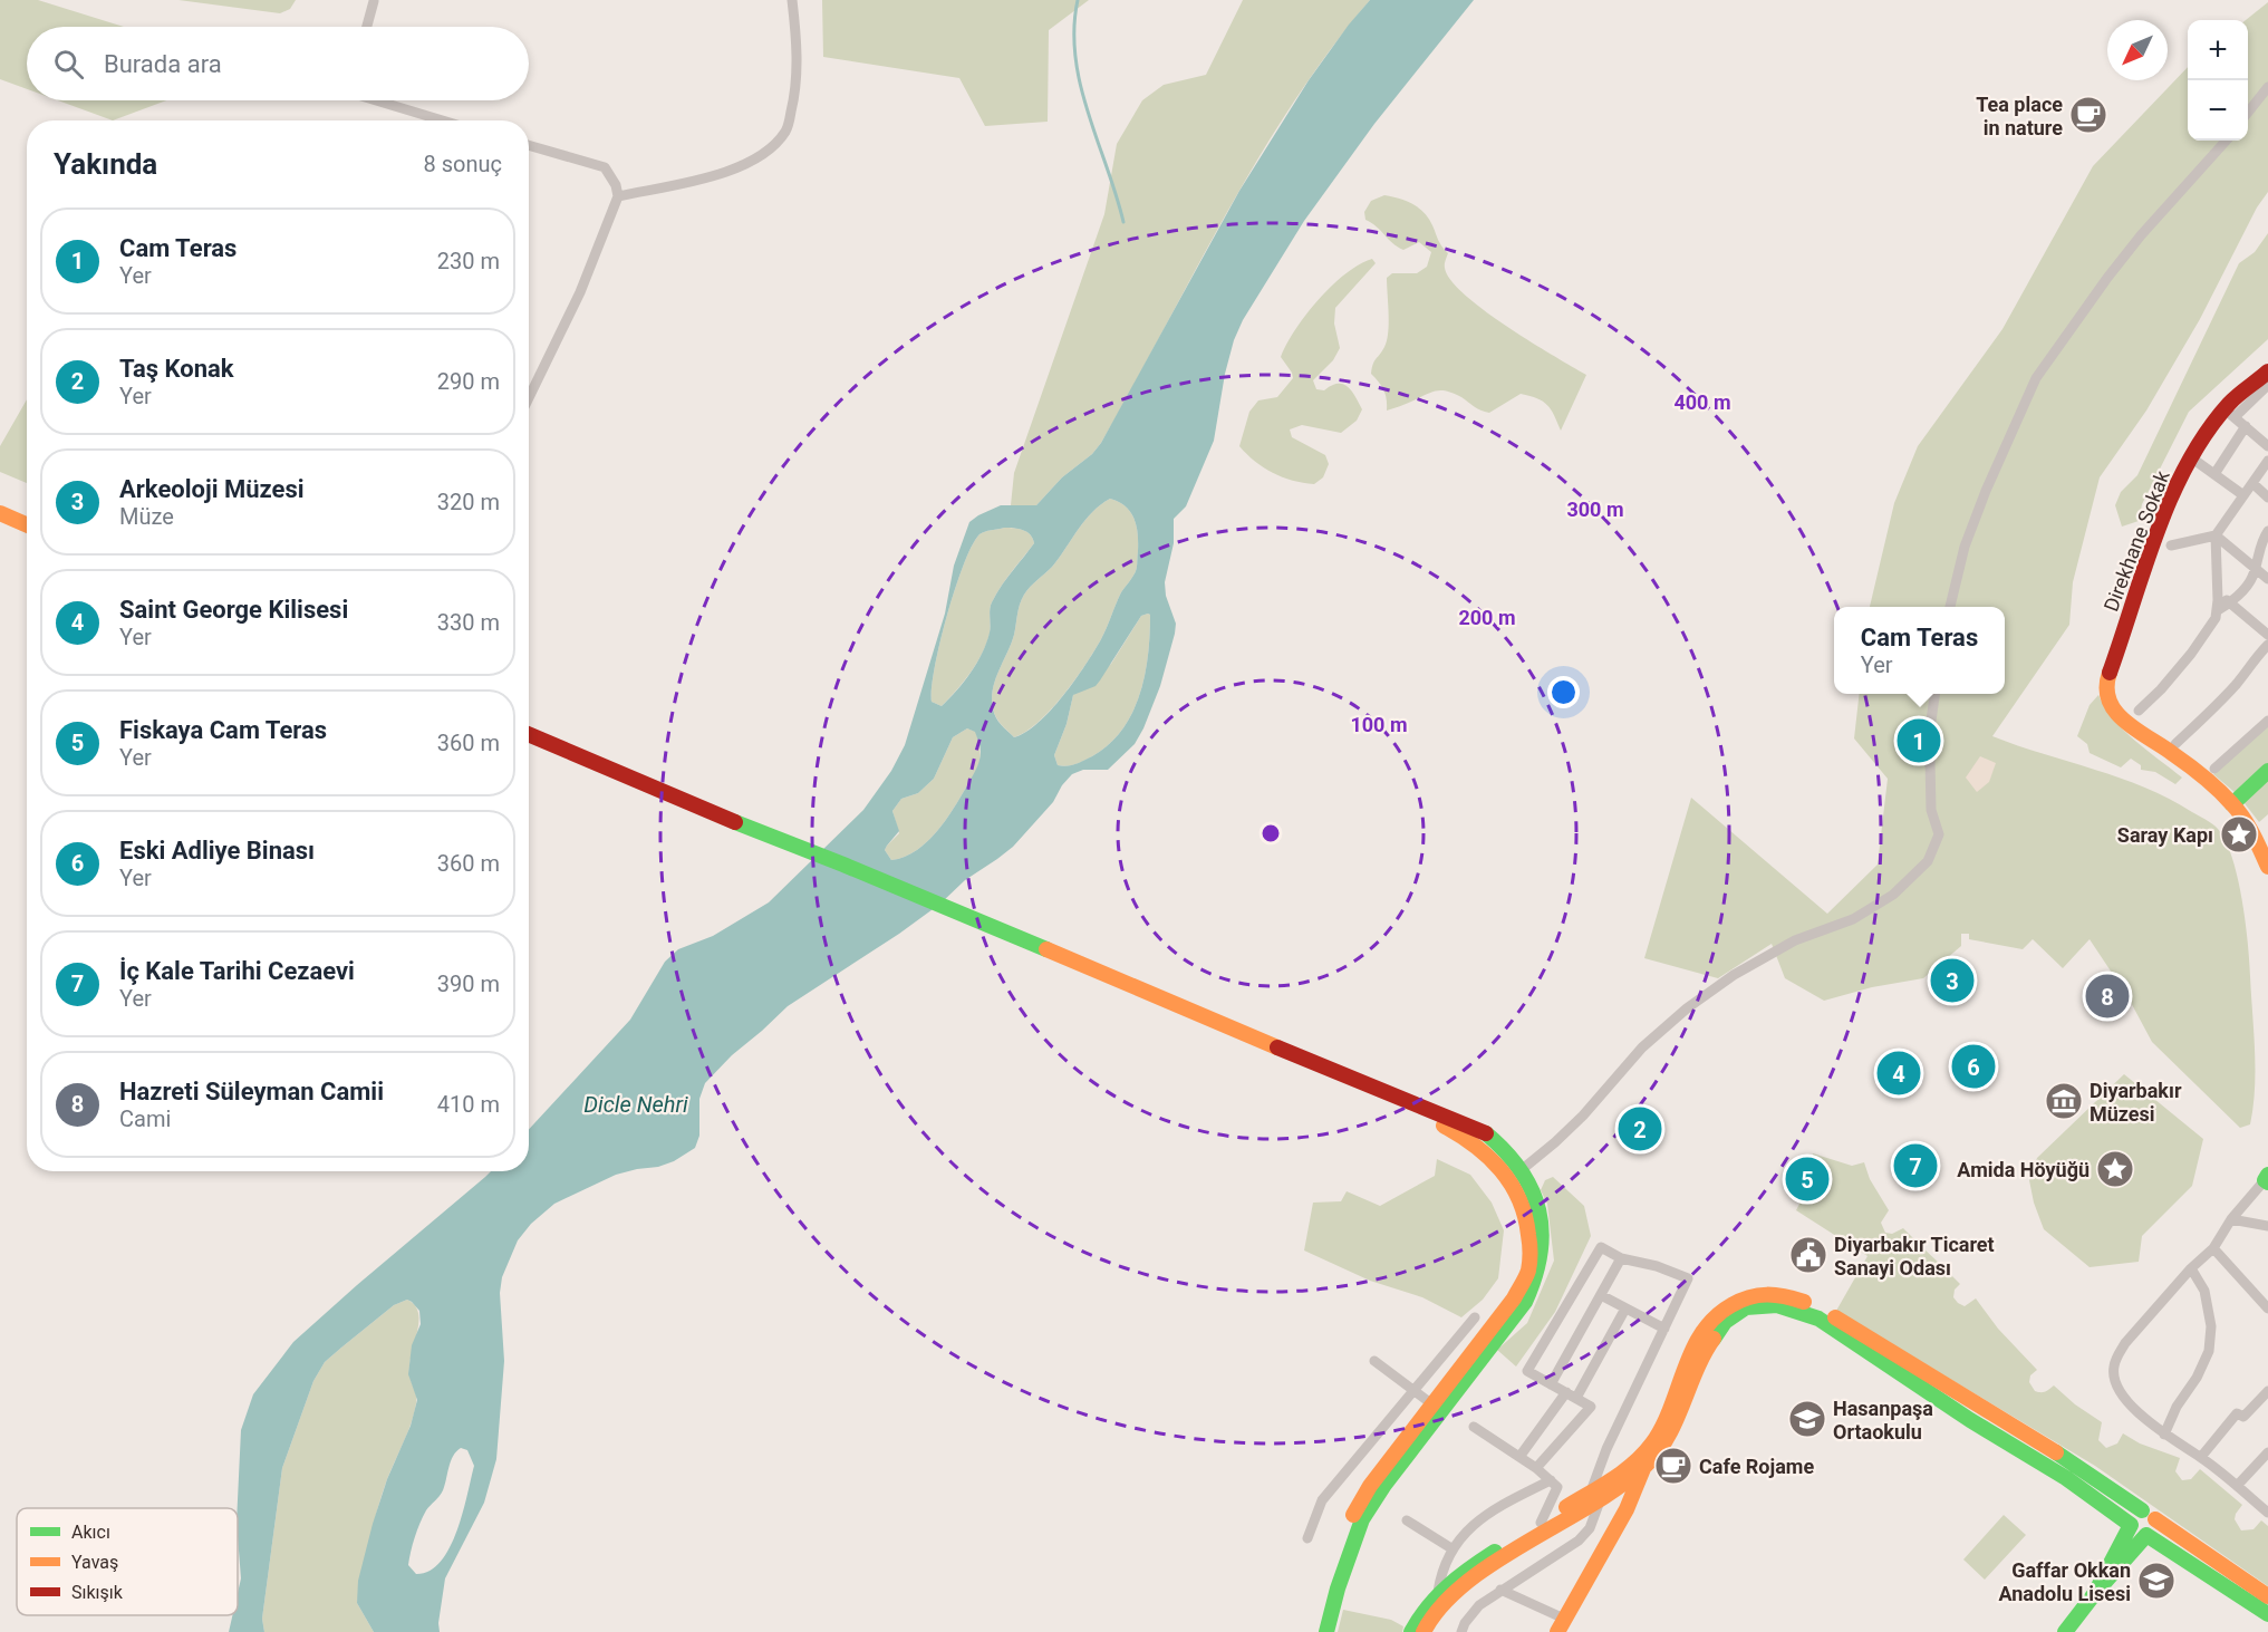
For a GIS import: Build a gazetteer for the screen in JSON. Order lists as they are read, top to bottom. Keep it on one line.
{"streets":{"main road":["Direkhane Sokak"]},"water":["Dicle Nehri"],"places":{"cafe":["Tea place in nature","Cafe Rojame"],"place":["Saray Kapı","Amida Höyüğü"],"museum":["Diyarbakır Müzesi"],"public building":["Diyarbakır Ticaret Sanayi Odası"],"school or university":["Hasanpaşa Ortaokulu","Gaffar Okkan Anadolu Lisesi"]},"legend":["Akıcı","Yavaş","Sıkışık"],"north":"bottom left","page":{"map_buttons":["+","−"],"search":"Burada ara","heading":["Yakında","8 sonuç"],"list":[{"mark":"1","name":"Cam Teras","note":"Yer","value":"230 m"},{"mark":"2","name":"Taş Konak","note":"Yer","value":"290 m"},{"mark":"3","name":"Arkeoloji Müzesi","note":"Müze","value":"320 m"},{"mark":"4","name":"Saint George Kilisesi","note":"Yer","value":"330 m"},{"mark":"5","name":"Fiskaya Cam Teras","note":"Yer","value":"360 m"},{"mark":"6","name":"Eski Adliye Binası","note":"Yer","value":"360 m"},{"mark":"7","name":"İç Kale Tarihi Cezaevi","note":"Yer","value":"390 m"},{"mark":"8","name":"Hazreti Süleyman Camii","note":"Cami","value":"410 m"}],"popup":["Cam Teras","Yer"],"pins":["1","3","8","6","4","2","7","5"]},"rings":["400 m","300 m","200 m","100 m"]}
